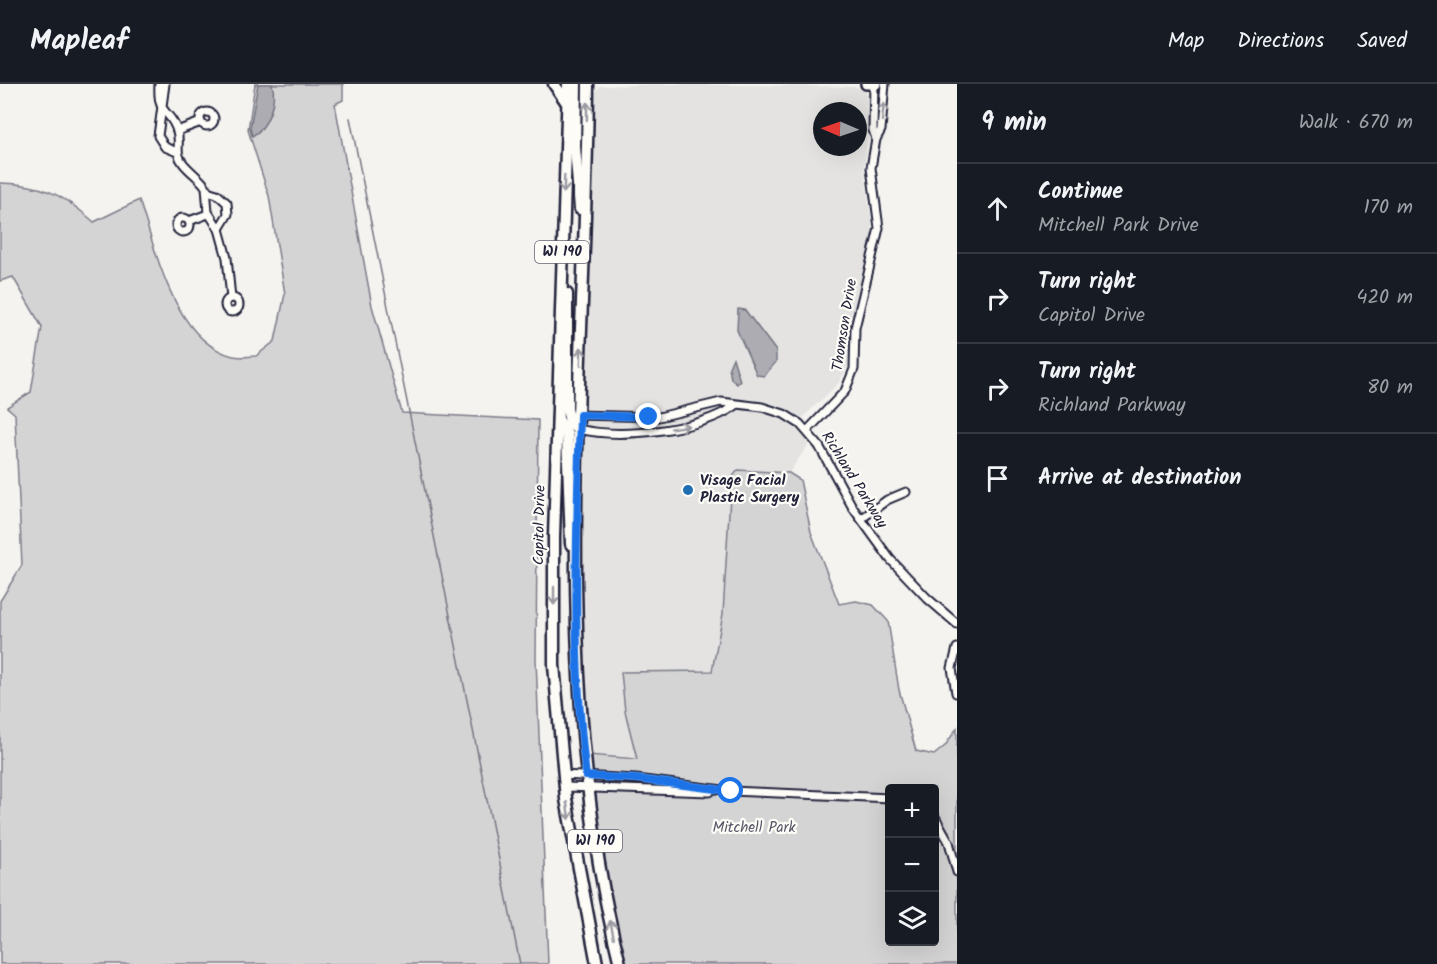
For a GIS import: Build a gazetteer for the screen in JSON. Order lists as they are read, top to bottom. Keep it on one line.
{"streets":{"main road":["WI 190","Capitol Drive"],"street":["Thomson Drive","Richland Parkway"]},"crossings":[["WI 190","Richland Parkway"],["WI 190","Capitol Drive"],["Thomson Drive","Richland Parkway"],["Richland Parkway","Capitol Drive"]],"parks":["Mitchell Park"],"places":["Visage Facial Plastic Surgery"],"north":"left","page":{"header":"Mapleaf","nav":["Map","Directions","Saved"],"heading":["9 min","Walk · 670 m"],"list":[["Continue","Mitchell Park Drive","170 m"],["Turn right","Capitol Drive","420 m"],["Turn right","Richland Parkway","80 m"],"Arrive at destination"],"map_buttons":["+","−"]}}
